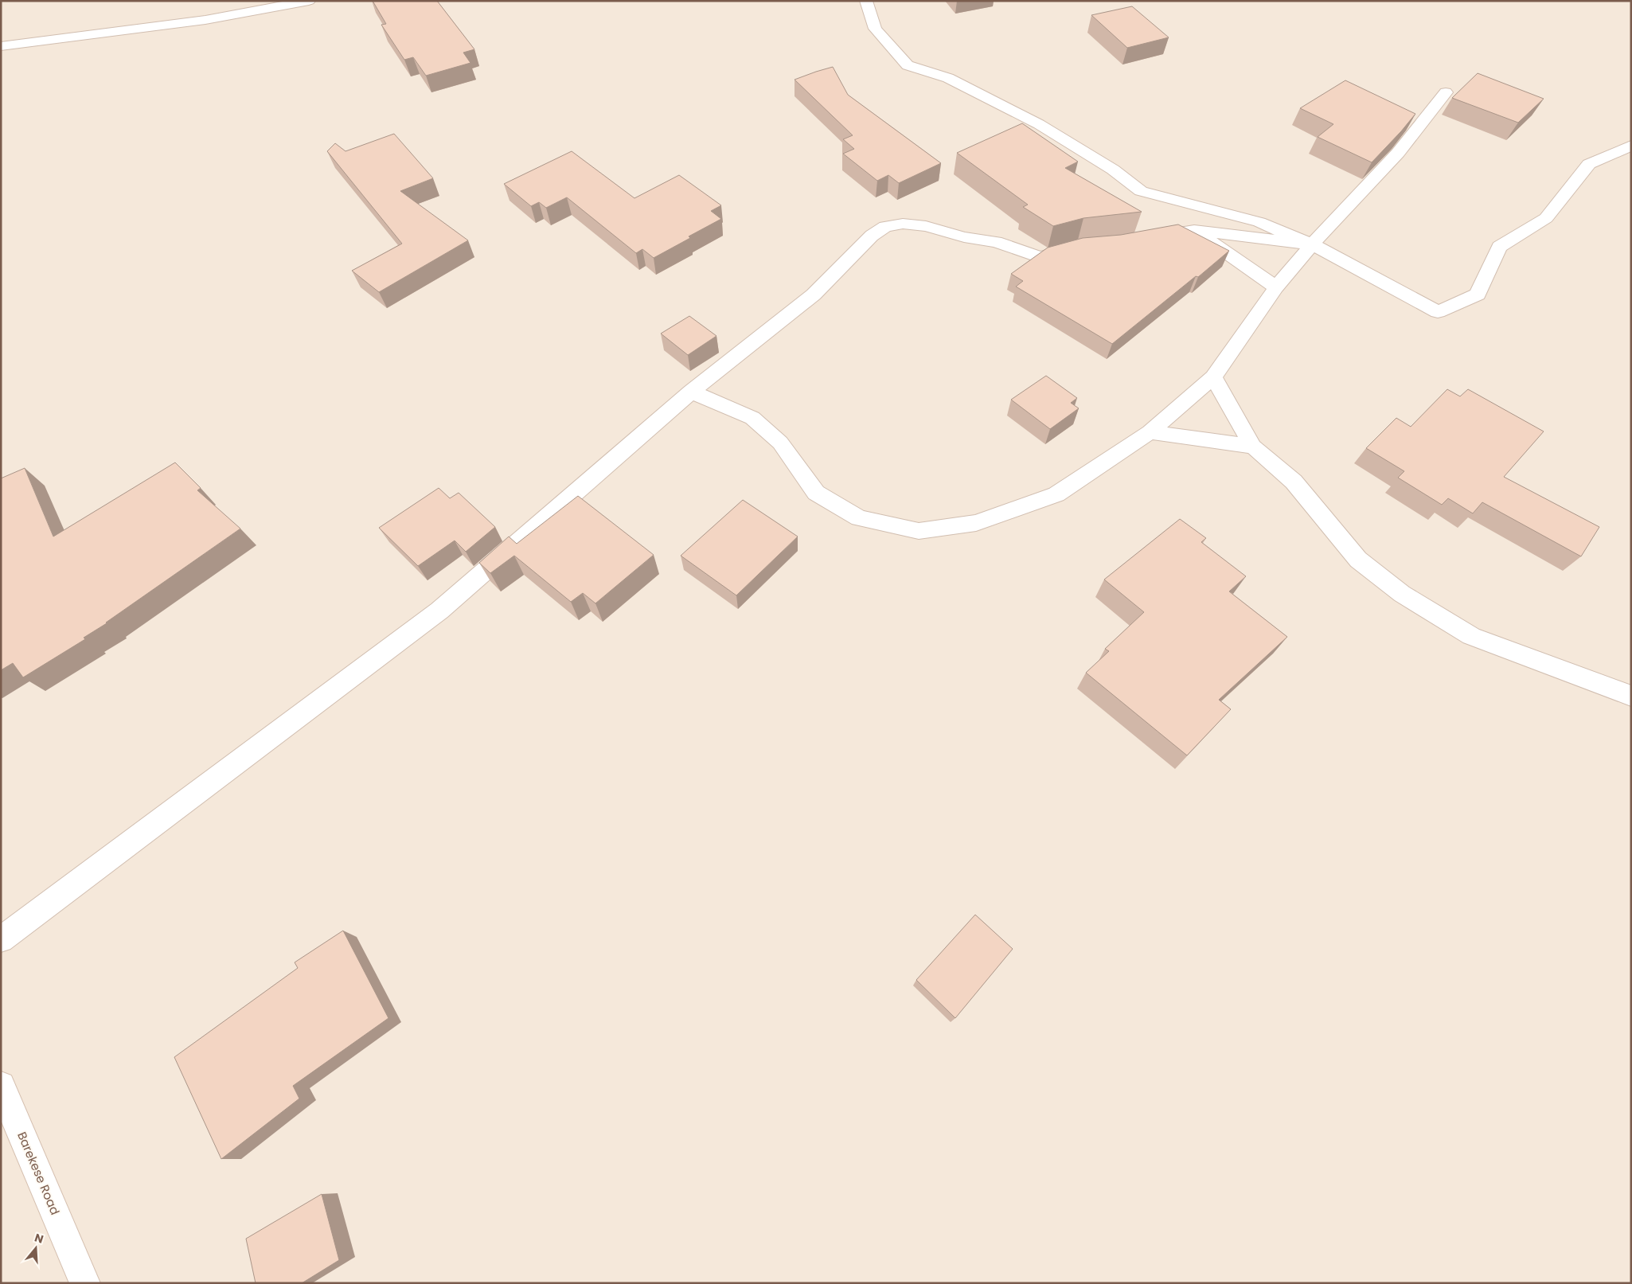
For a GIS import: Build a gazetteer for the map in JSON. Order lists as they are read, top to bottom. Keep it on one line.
{"streets":{"street":["Barekese Road"]},"north":"top"}
